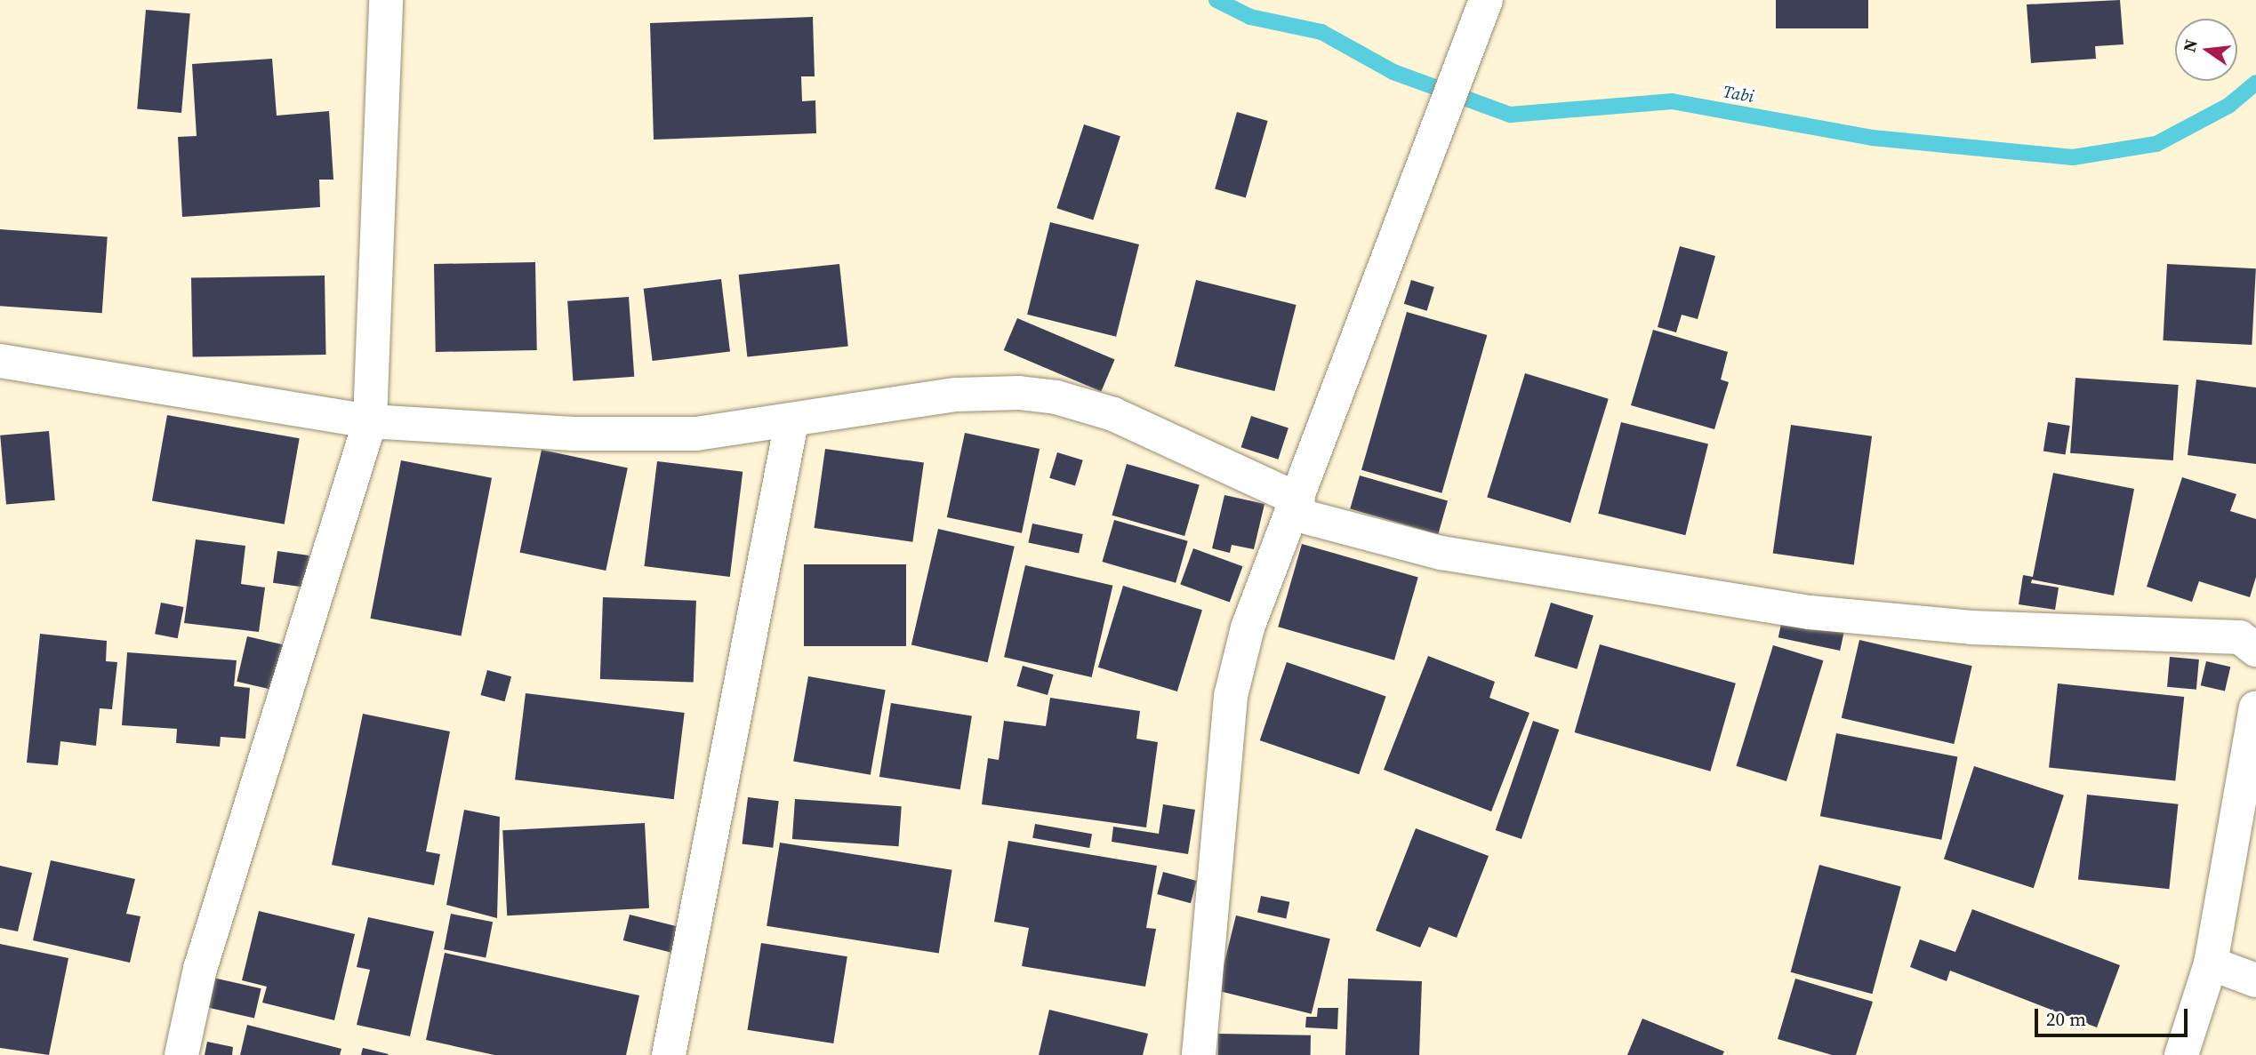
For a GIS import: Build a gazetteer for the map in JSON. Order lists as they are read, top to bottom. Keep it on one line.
{"water":["Tabi"],"scale_bar":"20 m","north":"left"}
